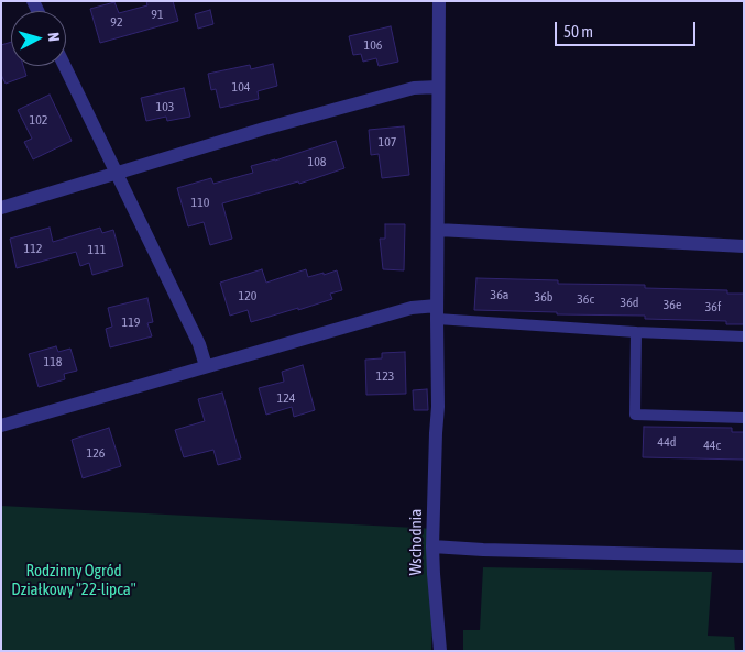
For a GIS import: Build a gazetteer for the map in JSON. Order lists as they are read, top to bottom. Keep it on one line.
{"streets":{"street":["Wschodnia"]},"parks":["Rodzinny Ogród Działkowy \"22-lipca\""],"house_numbers":["91","92","106","104","103","102","107","108","110","112","111","36a","120","36b","36c","36d","36e","36f","119","118","123","124","44d","44c","126"],"scale_bar":"50 m","north":"right"}
